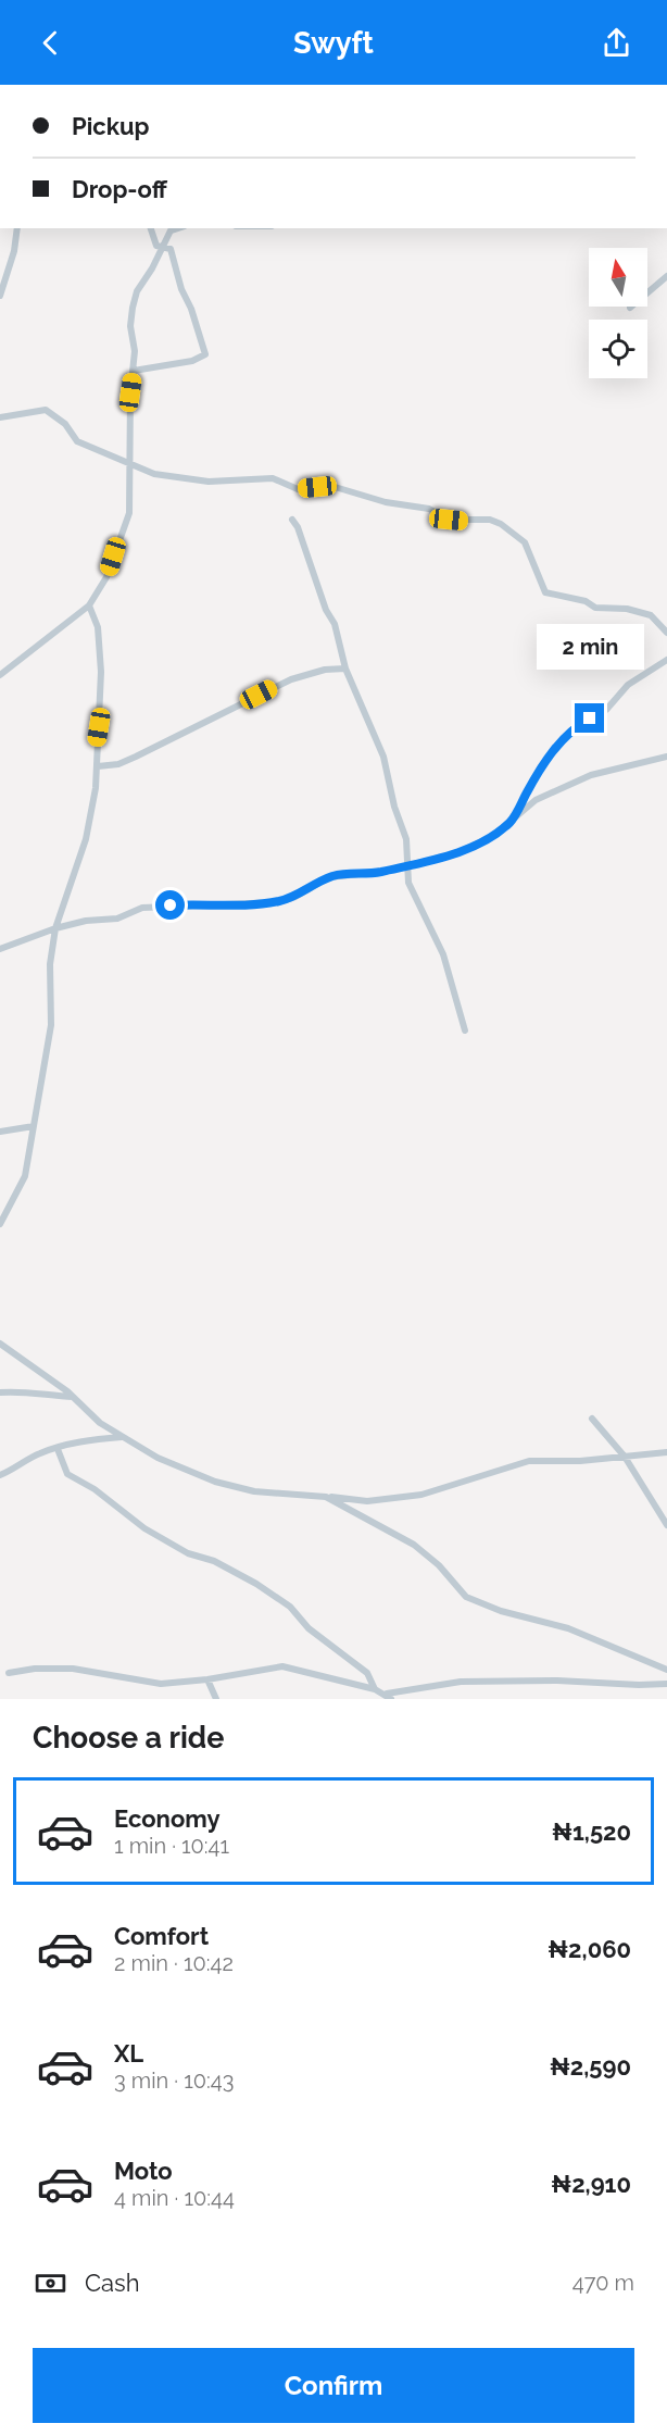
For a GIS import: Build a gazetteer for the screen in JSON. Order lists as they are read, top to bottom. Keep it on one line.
{"north":"top","page":{"header":"Swyft","banner":["Pickup","Drop-off"],"bubble":"2 min","heading":"Choose a ride","list":[{"name":"Economy","note":"1 min · 10:41","value":"₦1,520"},{"name":"Comfort","note":"2 min · 10:42","value":"₦2,060"},{"name":"XL","note":"3 min · 10:43","value":"₦2,590"},{"name":"Moto","note":"4 min · 10:44","value":"₦2,910"}],"pay":["Cash","470 m"],"buttons":"Confirm"}}
